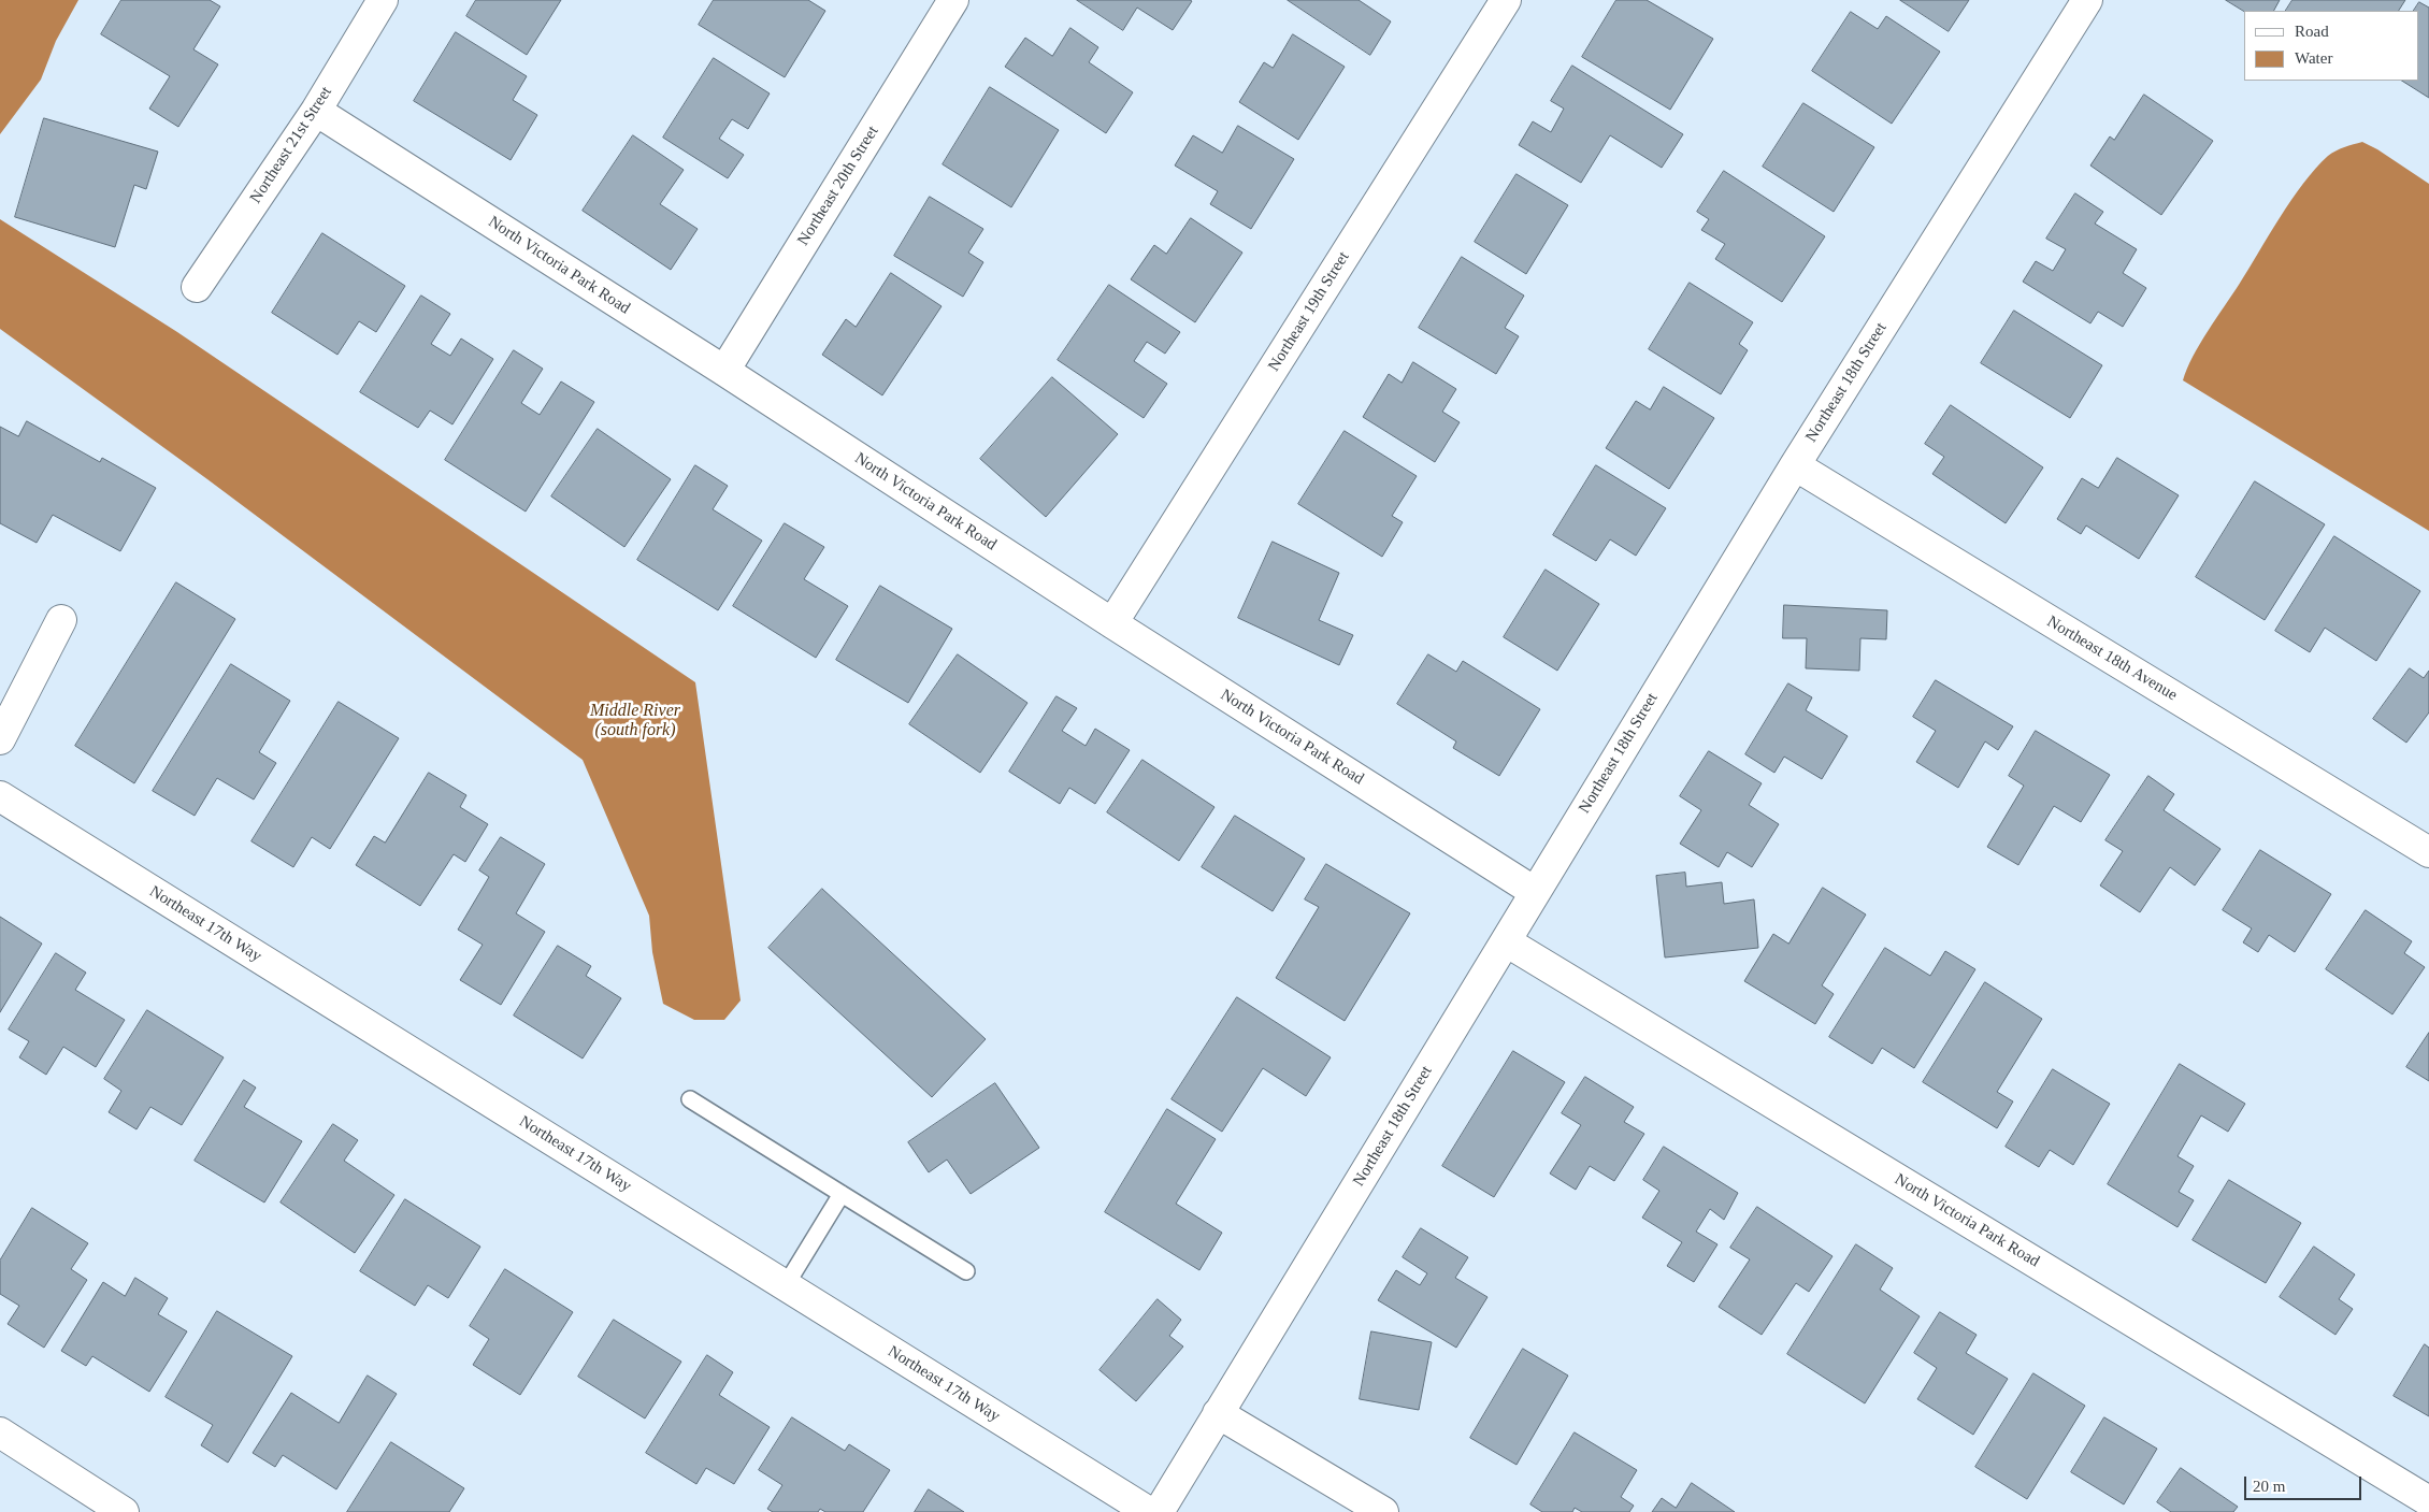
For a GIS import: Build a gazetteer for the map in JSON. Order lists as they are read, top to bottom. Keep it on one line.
{"streets":{"street":["Northeast 21st Street","Northeast 20th Street","North Victoria Park Road","Northeast 19th Street","Northeast 18th Street","Northeast 18th Avenue","Northeast 17th Way"]},"crossings":[["Northeast 21st Street","North Victoria Park Road"],["Northeast 20th Street","North Victoria Park Road"],["North Victoria Park Road","Northeast 19th Street"],["North Victoria Park Road","Northeast 18th Street"],["Northeast 18th Street","Northeast 18th Avenue"]],"water":["Middle River (south fork)"],"legend":["Road","Water"],"scale_bar":"20 m"}
